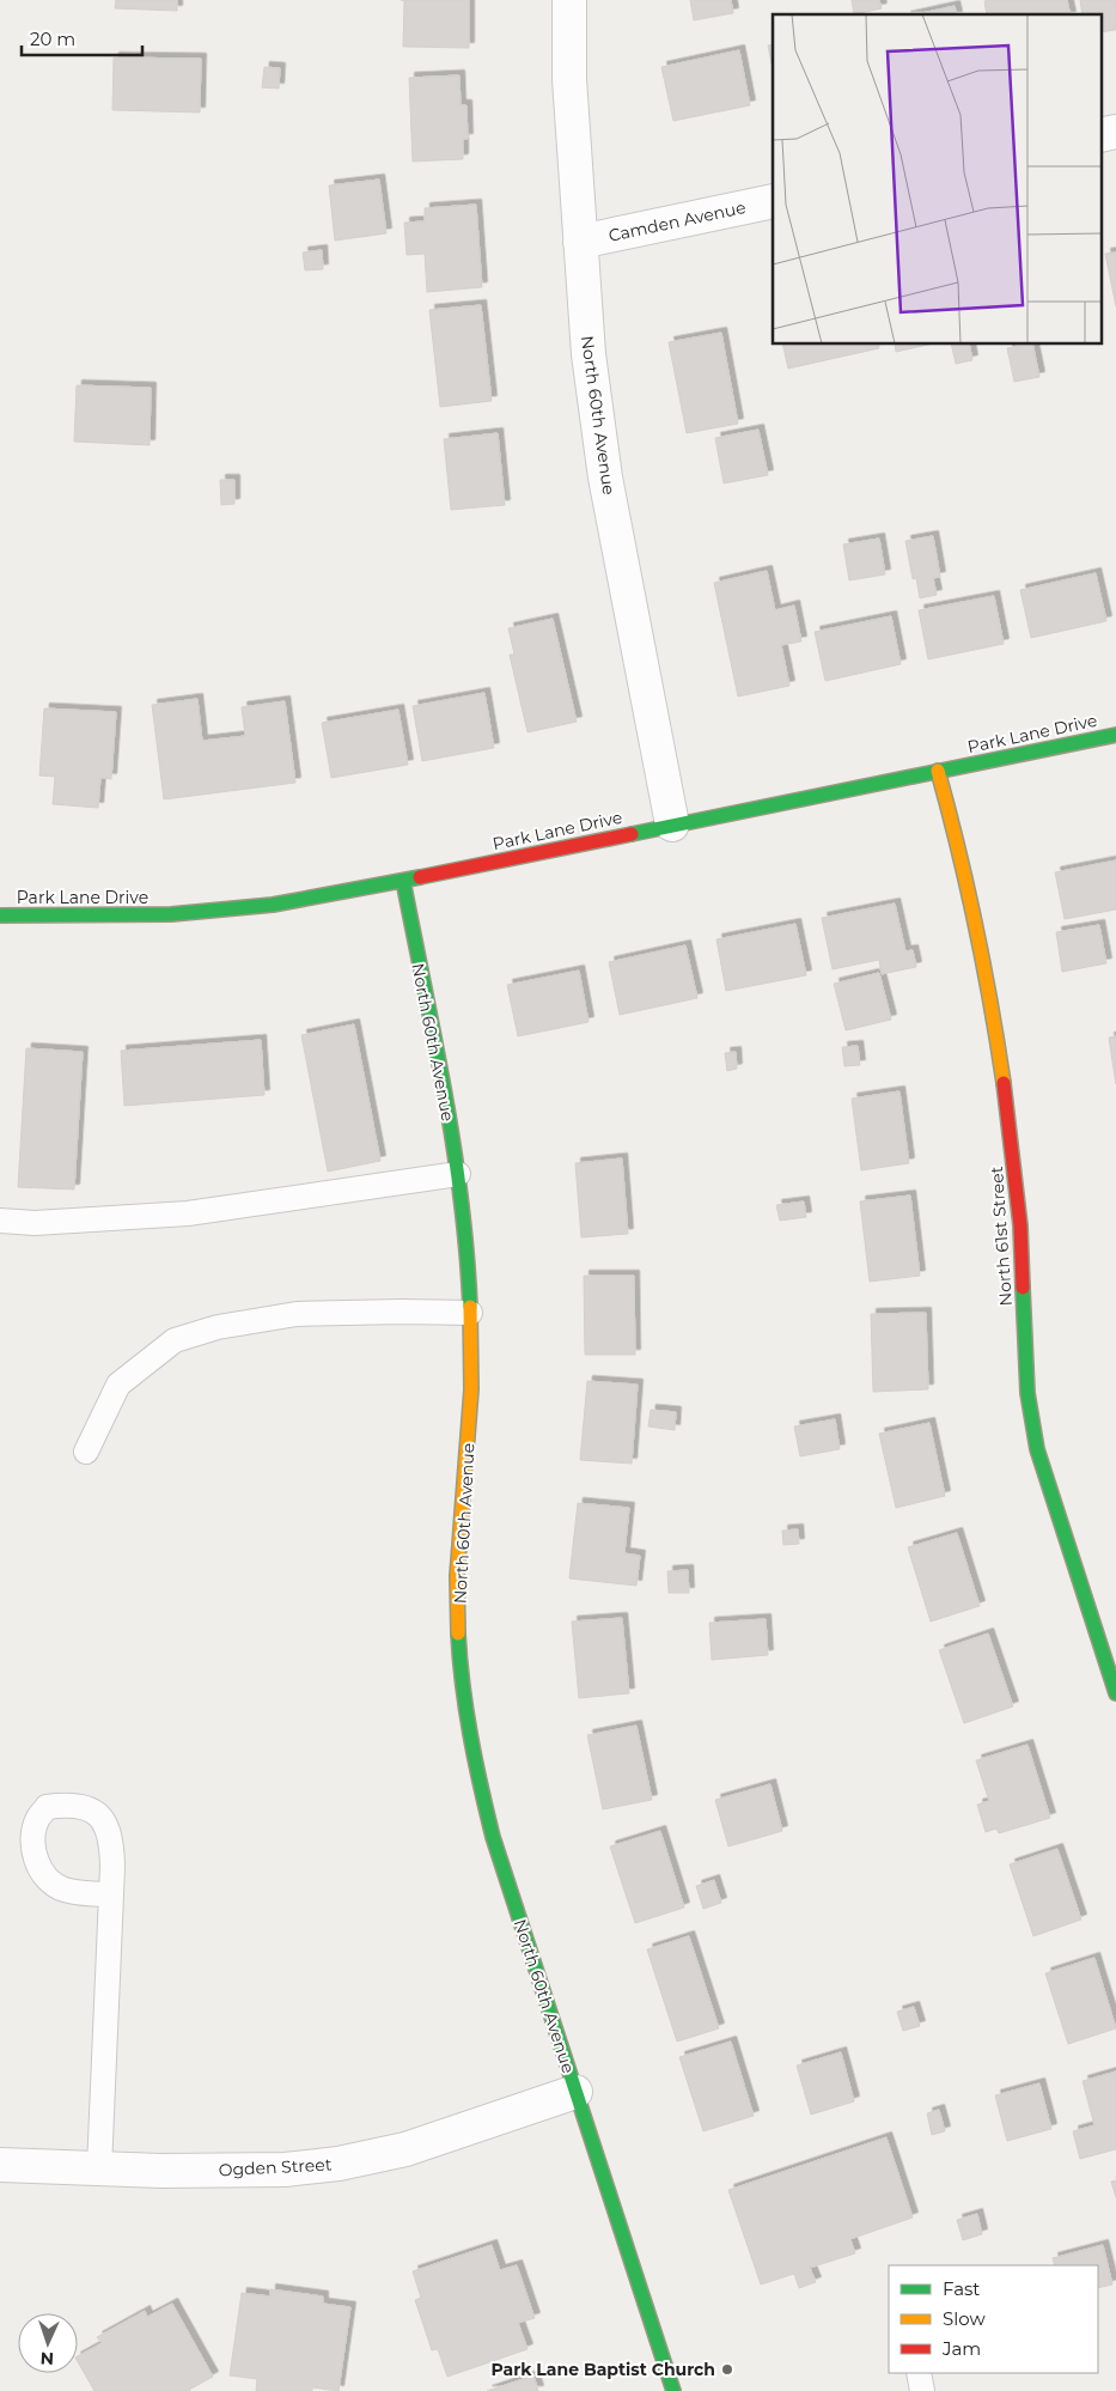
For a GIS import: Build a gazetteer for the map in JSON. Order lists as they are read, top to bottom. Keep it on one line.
{"streets":{"street":["Camden Avenue","North 60th Avenue","Park Lane Drive","North 61st Street","Ogden Street"]},"crossings":[["Camden Avenue","North 60th Avenue"],["North 60th Avenue","Park Lane Drive"],["North 60th Avenue","Ogden Street"],["Park Lane Drive","North 61st Street"]],"places":["Park Lane Baptist Church"],"legend":["Fast","Slow","Jam"],"scale_bar":"20 m","north":"bottom"}
